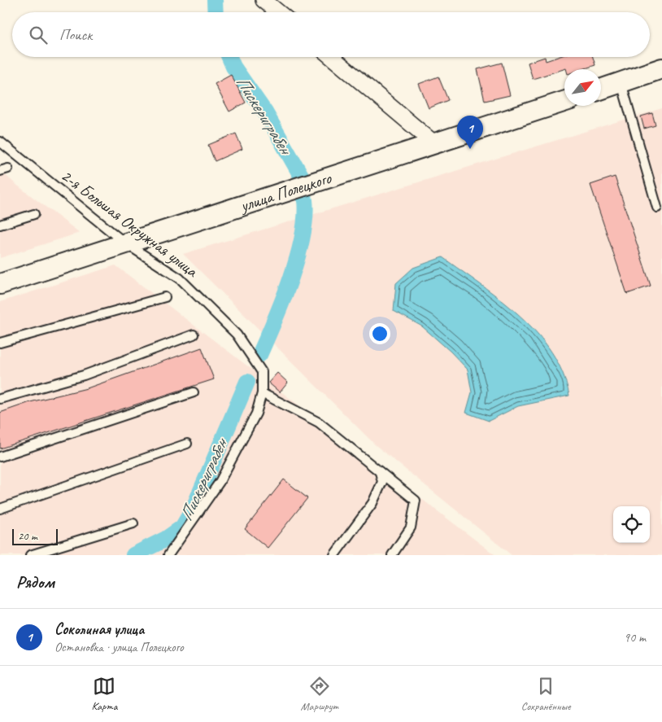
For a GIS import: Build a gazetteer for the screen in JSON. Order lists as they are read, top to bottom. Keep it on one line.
{"streets":{"street":["улица Полецкого"],"lane":["2-я Большая Окружная улица"]},"crossings":[["улица Полецкого","2-я Большая Окружная улица"]],"water":["Пискериграбен"],"scale_bar":"20 m","north":"top right","page":{"search":"Поиск","pins":"1","scale":"20 m","heading":"Рядом","list":[{"mark":"1","name":"Соколиная улица","note":"Остановка · улица Полецкого","value":"90 m"}],"nav":["Карта","Маршрут","Сохранённые"]}}
